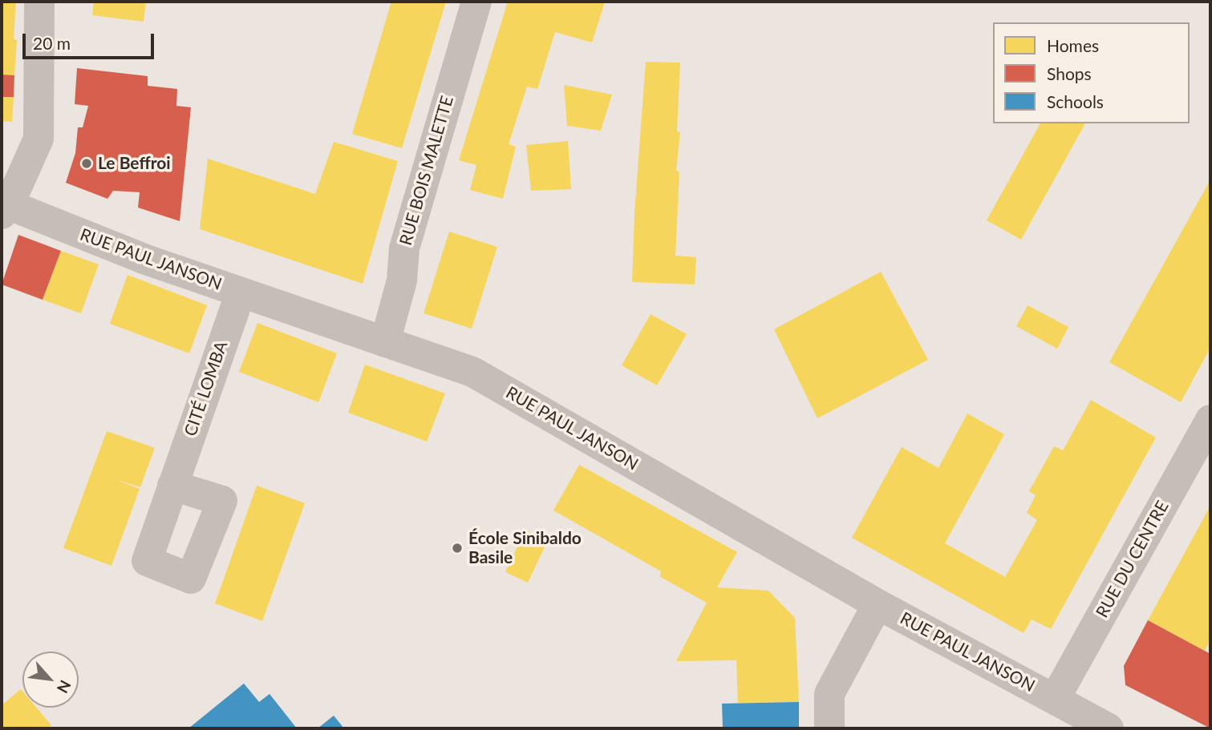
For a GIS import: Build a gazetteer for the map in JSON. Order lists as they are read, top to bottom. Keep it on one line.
{"streets":{"street":["RUE BOIS MALETTE","RUE PAUL JANSON","CITÉ LOMBA","RUE DU CENTRE"]},"crossings":[["RUE BOIS MALETTE","RUE PAUL JANSON"],["RUE PAUL JANSON","CITÉ LOMBA"],["RUE PAUL JANSON","RUE DU CENTRE"]],"places":["Le Beffroi","École Sinibaldo Basile"],"legend":["Homes","Shops","Schools"],"scale_bar":"20 m","north":"bottom right"}
